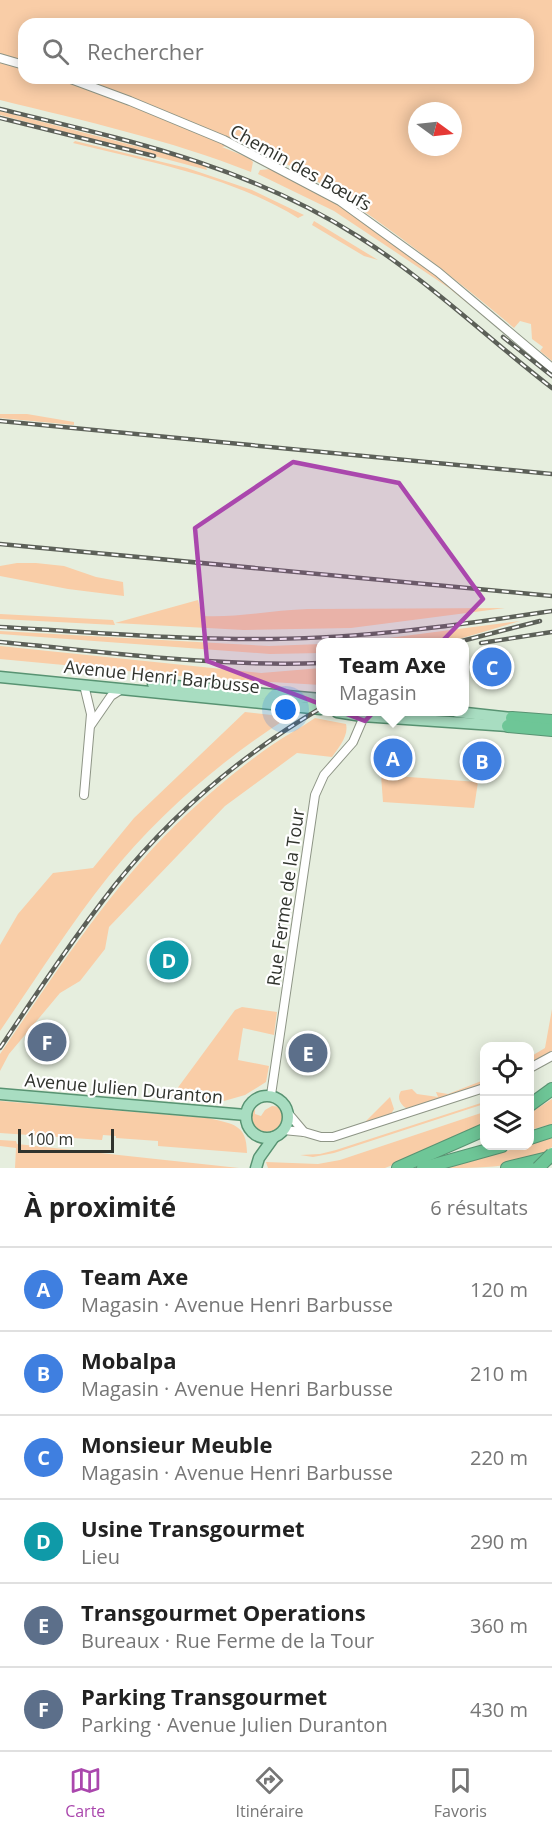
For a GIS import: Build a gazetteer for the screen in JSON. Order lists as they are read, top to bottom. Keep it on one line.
{"streets":{"main road":["Avenue Henri Barbusse","Avenue Julien Duranton"],"street":["Chemin des Bœufs","Rue Ferme de la Tour"]},"crossings":[["Rue Ferme de la Tour","Avenue Julien Duranton"]],"scale_bar":"100 m","north":"right","page":{"search":"Rechercher","popup":["Team Axe","Magasin"],"pins":["C","A","B","D","F","E"],"scale":"100 m","heading":["À proximité","6 résultats"],"list":[{"mark":"A","name":"Team Axe","note":"Magasin · Avenue Henri Barbusse","value":"120 m"},{"mark":"B","name":"Mobalpa","note":"Magasin · Avenue Henri Barbusse","value":"210 m"},{"mark":"C","name":"Monsieur Meuble","note":"Magasin · Avenue Henri Barbusse","value":"220 m"},{"mark":"D","name":"Usine Transgourmet","note":"Lieu","value":"290 m"},{"mark":"E","name":"Transgourmet Operations","note":"Bureaux · Rue Ferme de la Tour","value":"360 m"},{"mark":"F","name":"Parking Transgourmet","note":"Parking · Avenue Julien Duranton","value":"430 m"}],"nav":["Carte","Itinéraire","Favoris"]}}
